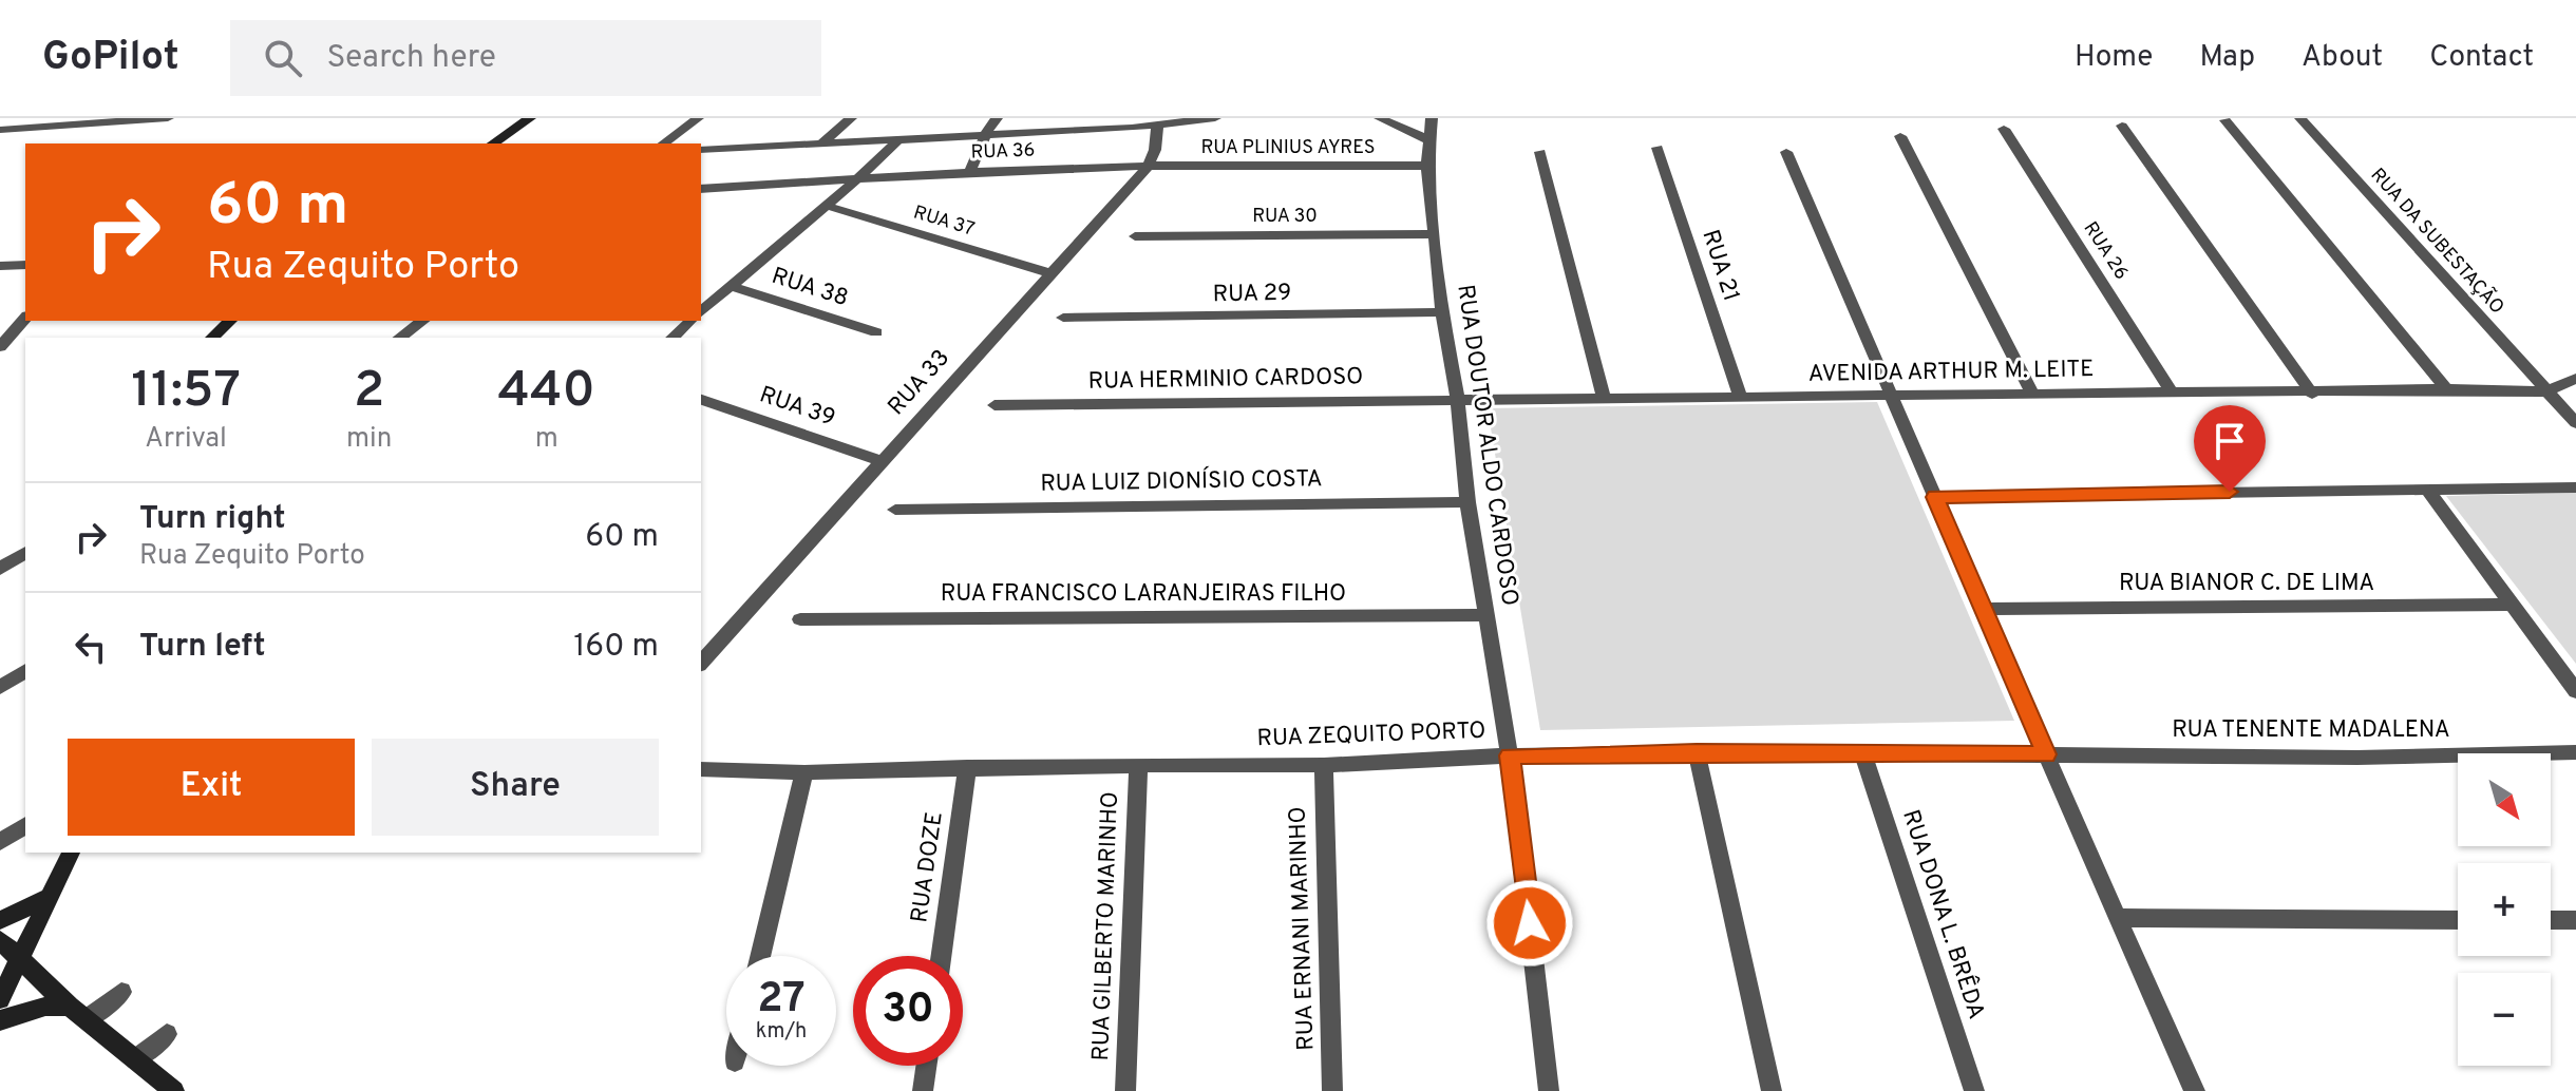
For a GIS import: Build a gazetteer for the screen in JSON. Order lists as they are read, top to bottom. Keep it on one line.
{"streets":{"street":["RUA PLINIUS AYRES","RUA 36","RUA 30","RUA 37","RUA DA SUBESTAÇÃO","RUA 26","RUA 21","RUA 38","RUA 29","AVENIDA ARTHUR M. LEITE","RUA HERMINIO CARDOSO","RUA 33","RUA 39","RUA DOUTOR ALDO CARDOSO","RUA LUIZ DIONÍSIO COSTA","RUA BIANOR C. DE LIMA","RUA FRANCISCO LARANJEIRAS FILHO","RUA TENENTE MADALENA","RUA ZEQUITO PORTO","RUA DOZE","RUA DONA L. BRÊDA","RUA GILBERTO MARINHO","RUA ERNANI MARINHO"]},"crossings":[["RUA PLINIUS AYRES","RUA 36"],["RUA PLINIUS AYRES","RUA 33"],["RUA PLINIUS AYRES","RUA DOUTOR ALDO CARDOSO"],["RUA 36","RUA 33"],["RUA 30","RUA DOUTOR ALDO CARDOSO"],["RUA 37","RUA 33"],["RUA DA SUBESTAÇÃO","AVENIDA ARTHUR M. LEITE"],["RUA 26","AVENIDA ARTHUR M. LEITE"],["RUA 21","AVENIDA ARTHUR M. LEITE"],["RUA 29","RUA DOUTOR ALDO CARDOSO"],["AVENIDA ARTHUR M. LEITE","RUA HERMINIO CARDOSO"],["AVENIDA ARTHUR M. LEITE","RUA DOUTOR ALDO CARDOSO"],["RUA HERMINIO CARDOSO","RUA DOUTOR ALDO CARDOSO"],["RUA 33","RUA 39"],["RUA DOUTOR ALDO CARDOSO","RUA LUIZ DIONÍSIO COSTA"],["RUA DOUTOR ALDO CARDOSO","RUA FRANCISCO LARANJEIRAS FILHO"],["RUA DOUTOR ALDO CARDOSO","RUA ZEQUITO PORTO"],["RUA TENENTE MADALENA","RUA ZEQUITO PORTO"],["RUA ZEQUITO PORTO","RUA DOZE"],["RUA ZEQUITO PORTO","RUA DONA L. BRÊDA"],["RUA ZEQUITO PORTO","RUA GILBERTO MARINHO"],["RUA ZEQUITO PORTO","RUA ERNANI MARINHO"]],"north":"bottom right","page":{"header":"GoPilot","search":"Search here","nav":["Home","Map","About","Contact"],"turn":["60 m","Rua Zequito Porto"],"eta":["11:57","Arrival","2","min","440","m"],"list":[{"name":"Turn right","note":"Rua Zequito Porto","value":"60 m"},{"name":"Turn left","value":"160 m"}],"buttons":["Exit","Share"],"map_buttons":["+","−"],"speed":"27 km/h","limit":"30"}}
